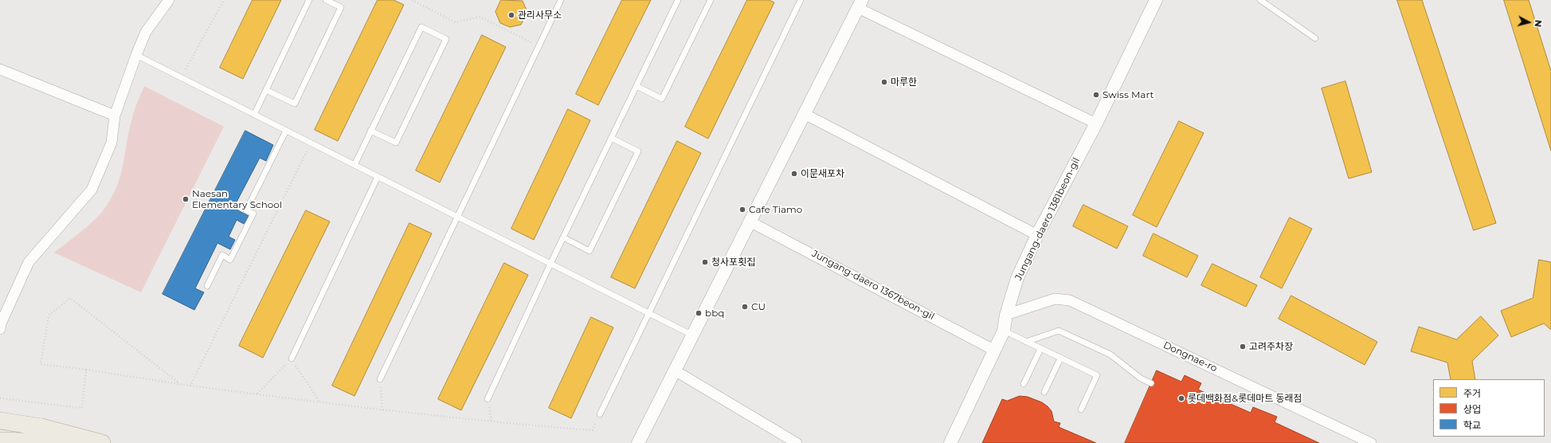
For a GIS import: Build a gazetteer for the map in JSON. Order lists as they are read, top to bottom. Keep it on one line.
{"streets":{"street":["Jungang-daero 1381beon-gil","Jungang-daero 1367beon-gil","Dongnae-ro"]},"crossings":[["Jungang-daero 1381beon-gil","Jungang-daero 1367beon-gil"],["Jungang-daero 1381beon-gil","Dongnae-ro"]],"places":["관리사무소","마루한","Swiss Mart","이문새포차","Naesan Elementary School","Cafe Tiamo","청사포횟집","CU","bbq","고려주차장","롯데백화점&롯데마트 동래점"],"legend":["주거","상업","학교"],"north":"right"}
